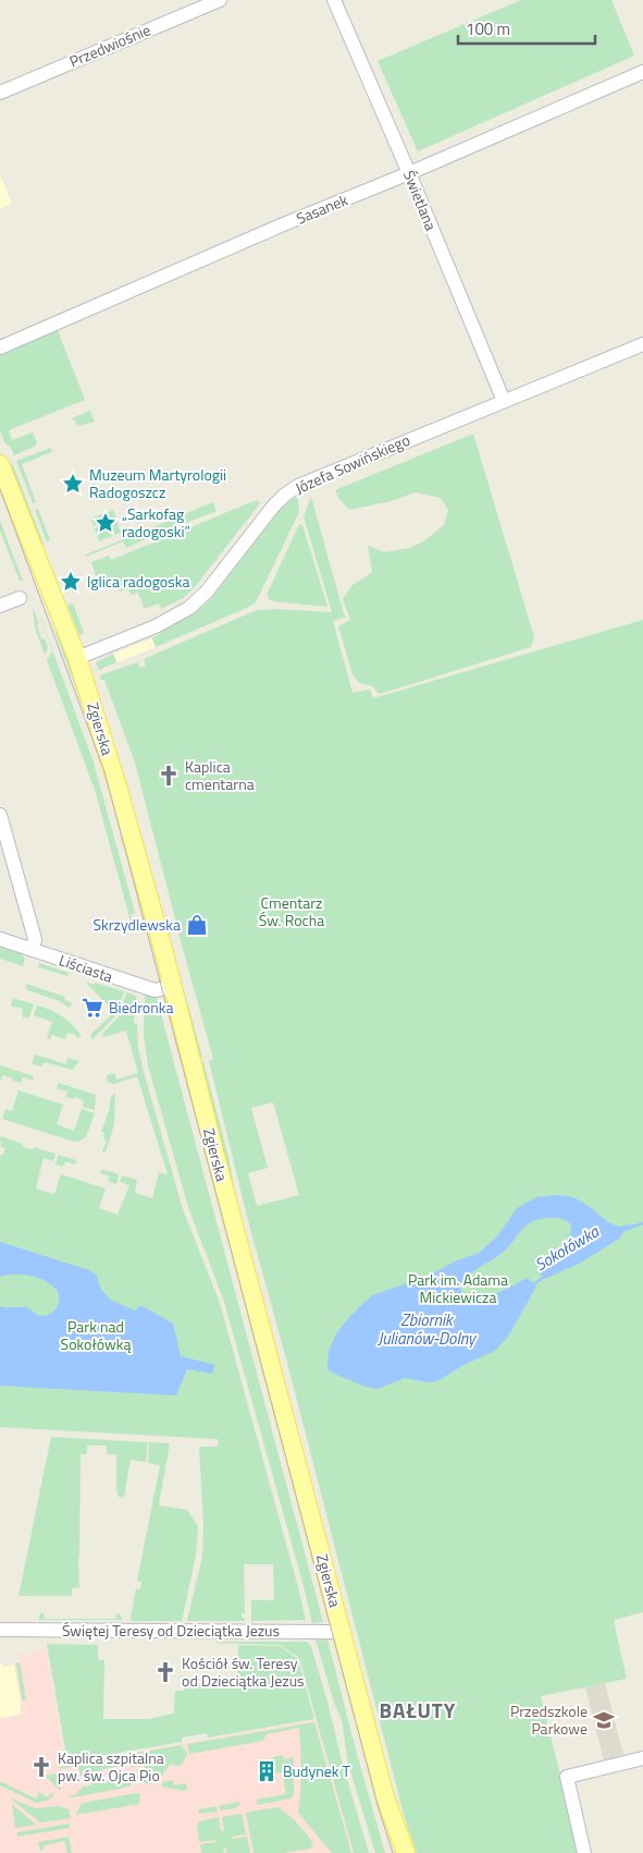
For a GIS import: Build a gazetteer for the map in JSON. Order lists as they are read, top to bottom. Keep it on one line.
{"streets":{"main road":["Zgierska"],"street":["Przedwiośnie","Świetlana","Sasanek","Józefa Sowińskiego","Liściasta","Świętej Teresy od Dzieciątka Jezus"]},"crossings":[["Świetlana","Sasanek"],["Świetlana","Józefa Sowińskiego"],["Józefa Sowińskiego","Zgierska"],["Zgierska","Liściasta"],["Zgierska","Świętej Teresy od Dzieciątka Jezus"]],"districts":["BAŁUTY"],"water":["Sokołówka","Zbiornik Julianów-Dolny"],"parks":["Cmentarz Św. Rocha","Park im. Adama Mickiewicza","Park nad Sokołówką"],"places":{"place":["Muzeum Martyrologii Radogoszcz","„Sarkofag radogoski”","Iglica radogoska"],"church":["Kaplica cmentarna","Kościół św. Teresy od Dzieciątka Jezus","Kaplica szpitalna pw. św. Ojca Pio"],"shop":["Skrzydlewska"],"supermarket":["Biedronka"],"school or university":["Przedszkole Parkowe"],"building":["Budynek T"]},"scale_bar":"100 m"}
